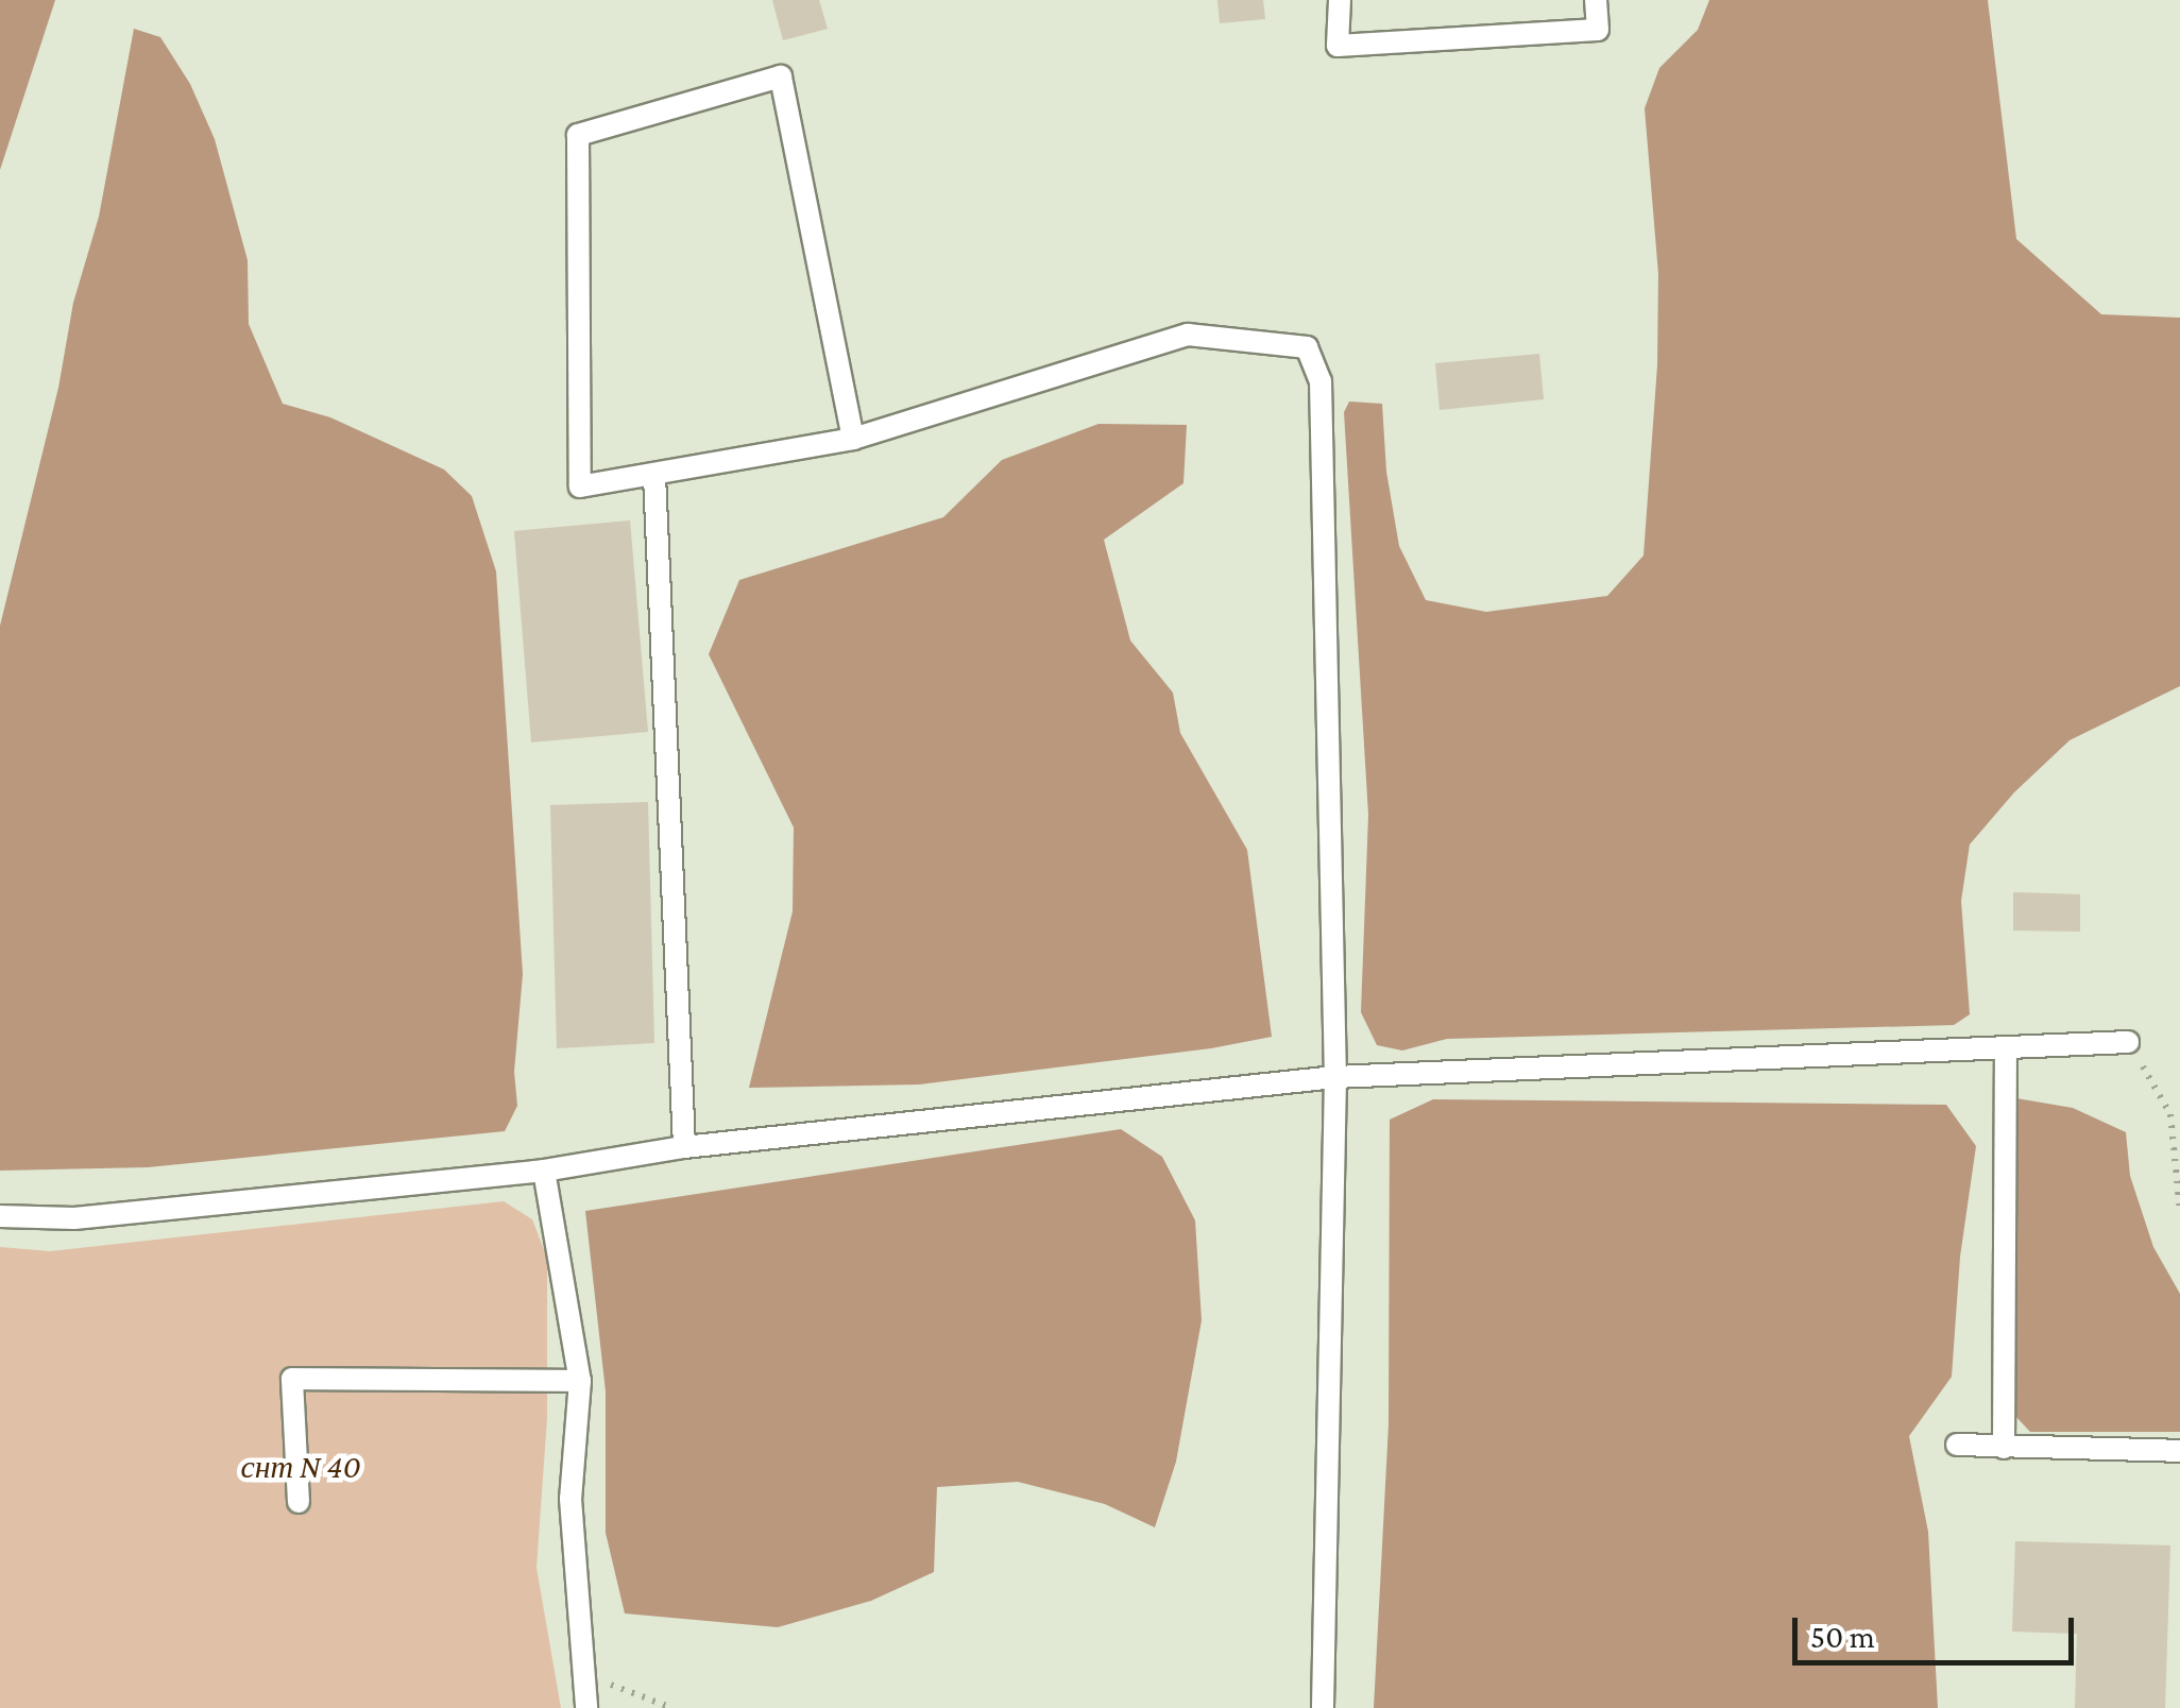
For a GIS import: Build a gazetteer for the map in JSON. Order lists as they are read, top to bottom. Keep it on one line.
{"parks":["снт N 40"],"scale_bar":"50 m"}
